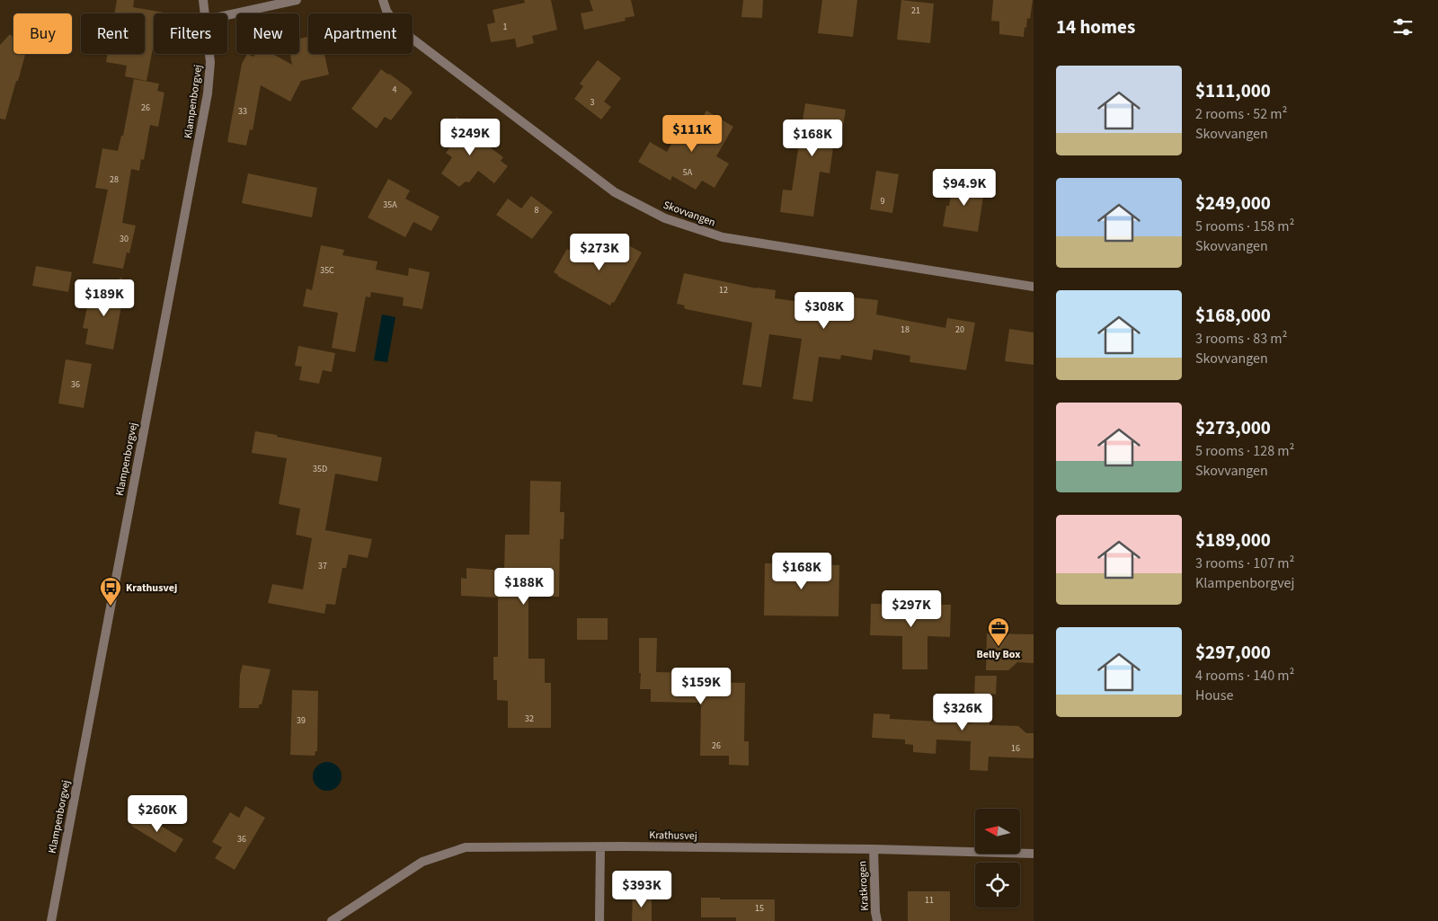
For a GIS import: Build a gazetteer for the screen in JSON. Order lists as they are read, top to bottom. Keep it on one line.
{"streets":{"street":["Klampenborgvej","Skovvangen","Krathusvej","Kratkrogen"]},"crossings":[["Krathusvej","Kratkrogen"]],"places":{"bus stop":["Krathusvej"],"office":["Belly Box"]},"house_numbers":["21","1","4","3","26","33","5A","28","9","35A","8","30","35C","12","18","20","36","35D","37","32","39","26","16","36","11","15"],"north":"left","page":{"heading":"14 homes","chip":["Buy","Rent","Filters","New","Apartment"],"list":[{"name":"$111,000","note":"2 rooms · 52 m² · Skovvangen"},{"name":"$249,000","note":"5 rooms · 158 m² · Skovvangen"},{"name":"$168,000","note":"3 rooms · 83 m² · Skovvangen"},{"name":"$273,000","note":"5 rooms · 128 m² · Skovvangen"},{"name":"$189,000","note":"3 rooms · 107 m² · Klampenborgvej"},{"name":"$297,000","note":"4 rooms · 140 m² · House"}],"price":["$111K","$249K","$168K","$94.9K","$273K","$189K","$308K","$168K","$188K","$297K","$159K","$326K","$260K","$393K"]}}
